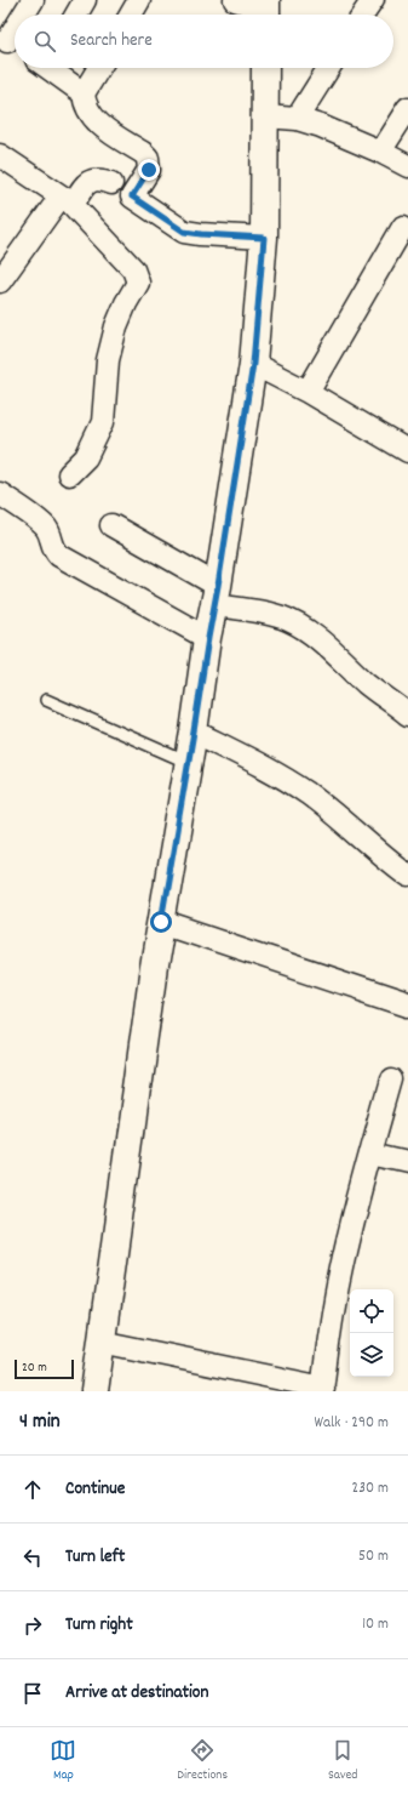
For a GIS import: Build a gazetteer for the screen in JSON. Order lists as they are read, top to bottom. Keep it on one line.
{"scale_bar":"20 m","page":{"search":"Search here","scale":"20 m","heading":["4 min","Walk · 290 m"],"list":[["Continue","230 m"],["Turn left","50 m"],["Turn right","10 m"],"Arrive at destination"],"nav":["Map","Directions","Saved"]}}
